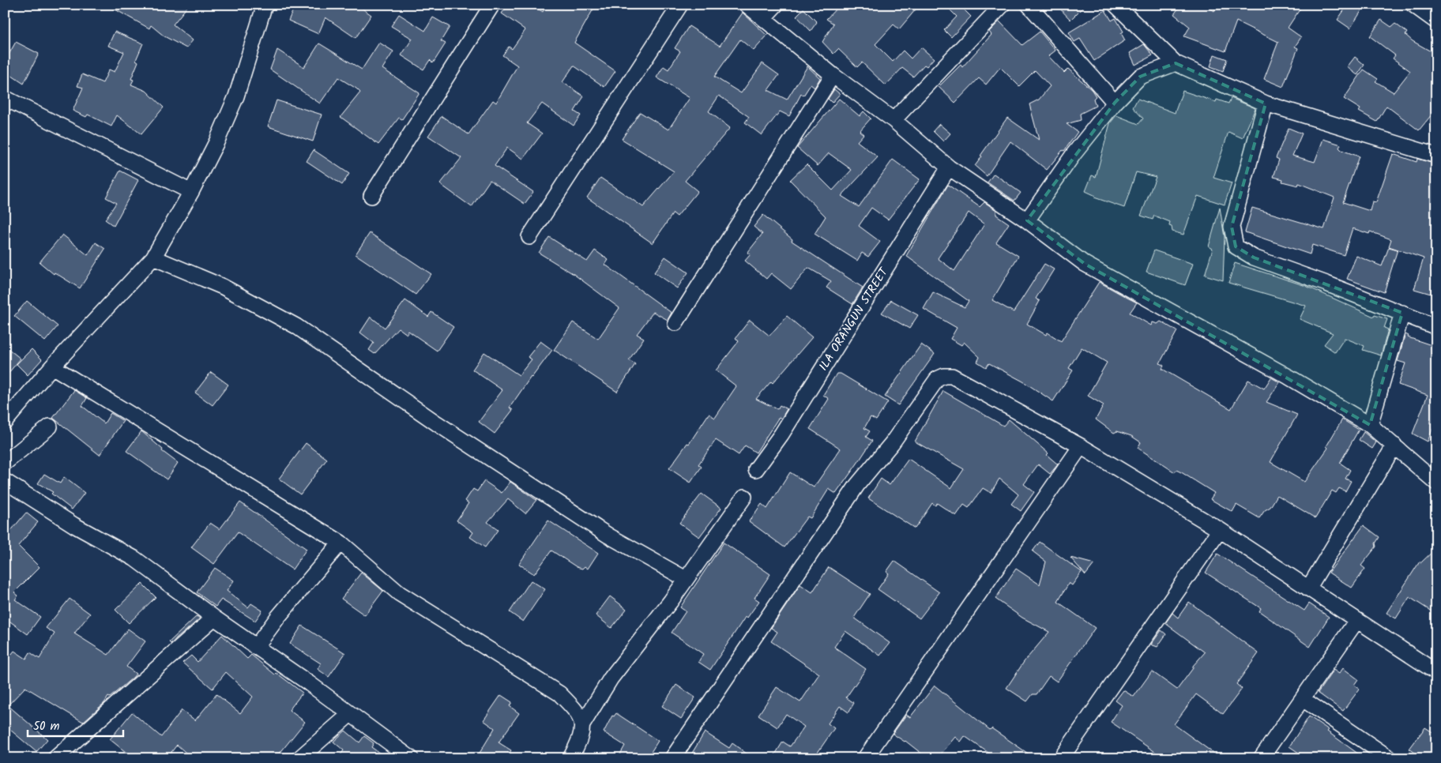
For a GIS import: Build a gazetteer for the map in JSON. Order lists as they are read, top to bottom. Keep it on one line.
{"streets":{"street":["ILA ORANGUN STREET"]},"scale_bar":"50 m"}
